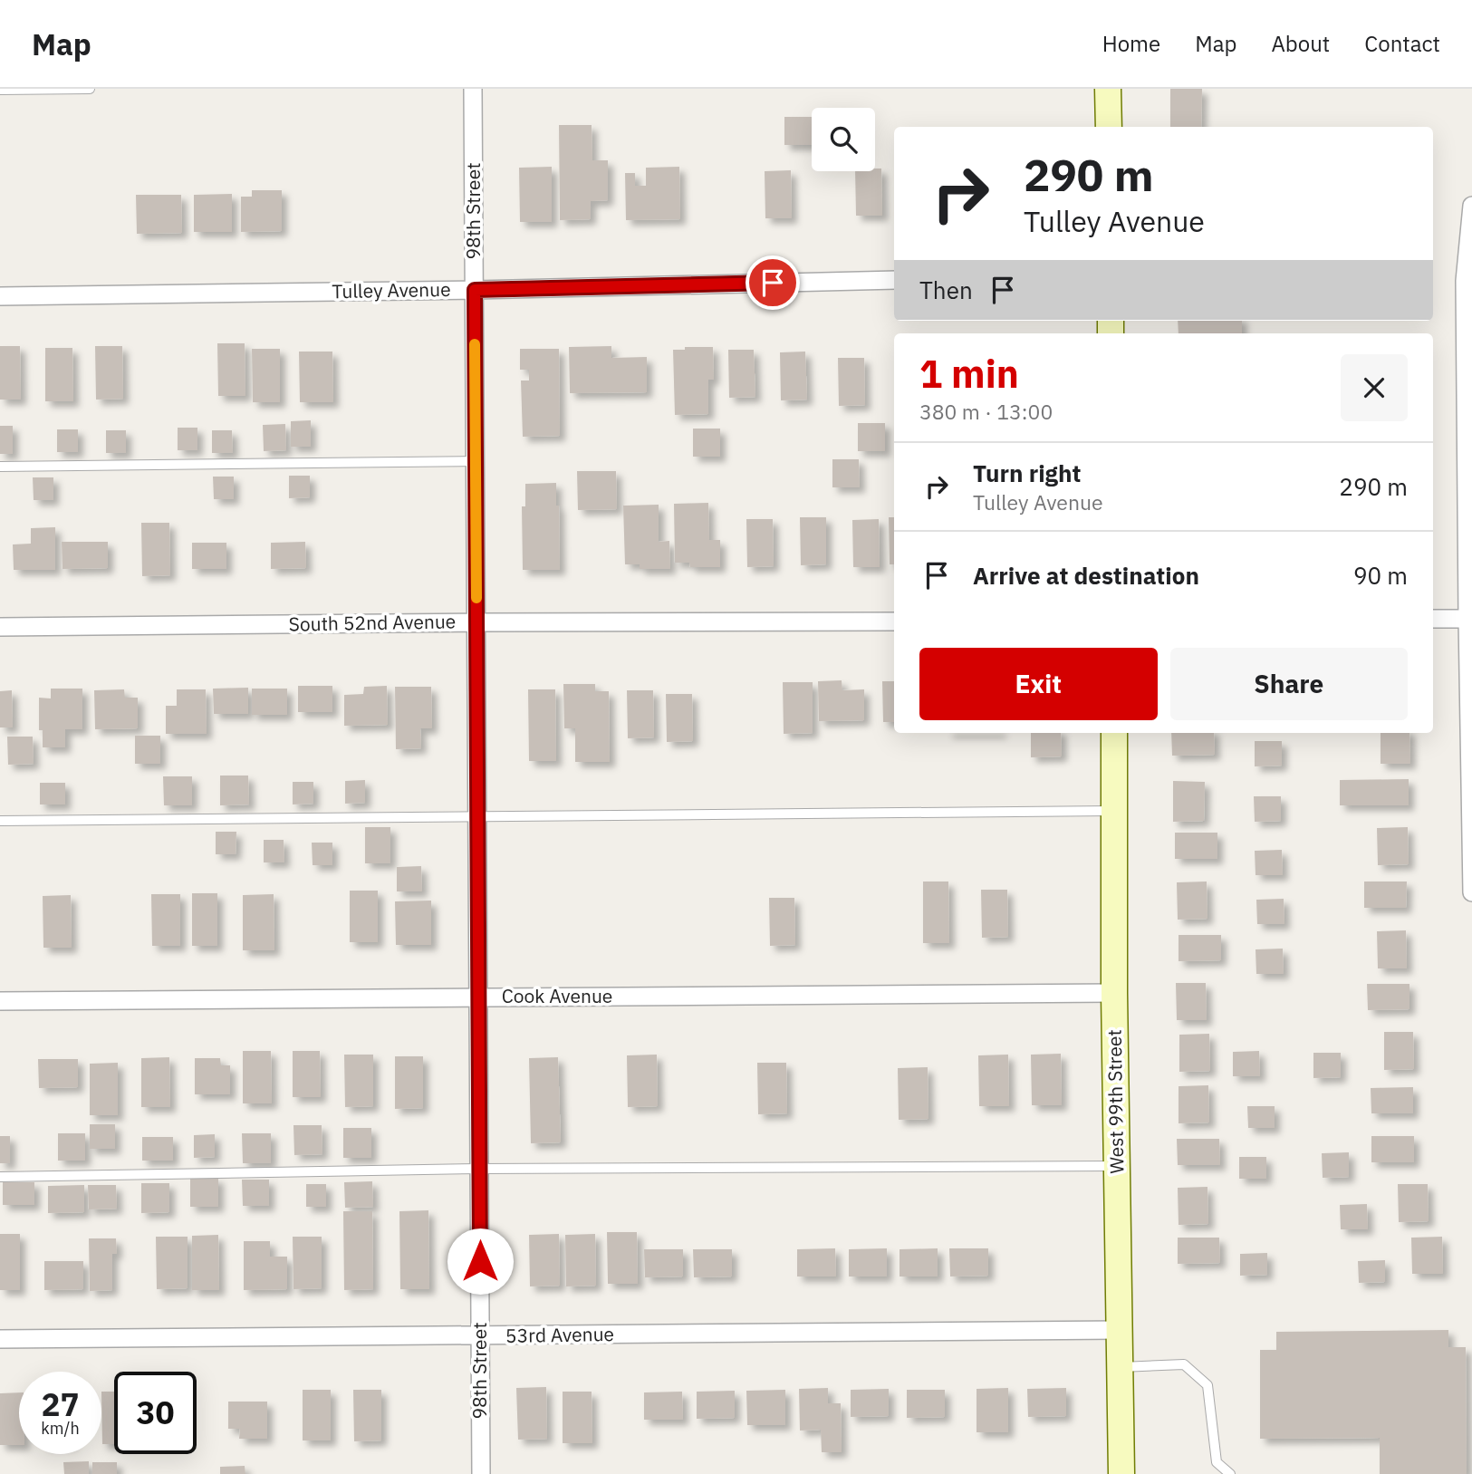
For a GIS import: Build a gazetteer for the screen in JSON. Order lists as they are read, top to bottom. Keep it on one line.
{"streets":{"street":["98th Street","Tulley Avenue","South 52nd Avenue","Cook Avenue","West 99th Street","53rd Avenue"]},"crossings":[["98th Street","Tulley Avenue"],["98th Street","South 52nd Avenue"],["98th Street","Cook Avenue"],["98th Street","53rd Avenue"],["Cook Avenue","West 99th Street"],["West 99th Street","53rd Avenue"]],"page":{"header":"Map","nav":["Home","Map","About","Contact"],"turn":["290 m","Tulley Avenue"],"then":"Then","heading":["1 min","380 m · 13:00"],"list":[{"name":"Turn right","note":"Tulley Avenue","value":"290 m"},{"name":"Arrive at destination","value":"90 m"}],"buttons":["Exit","Share"],"speed":"27 km/h","limit":"30"}}
